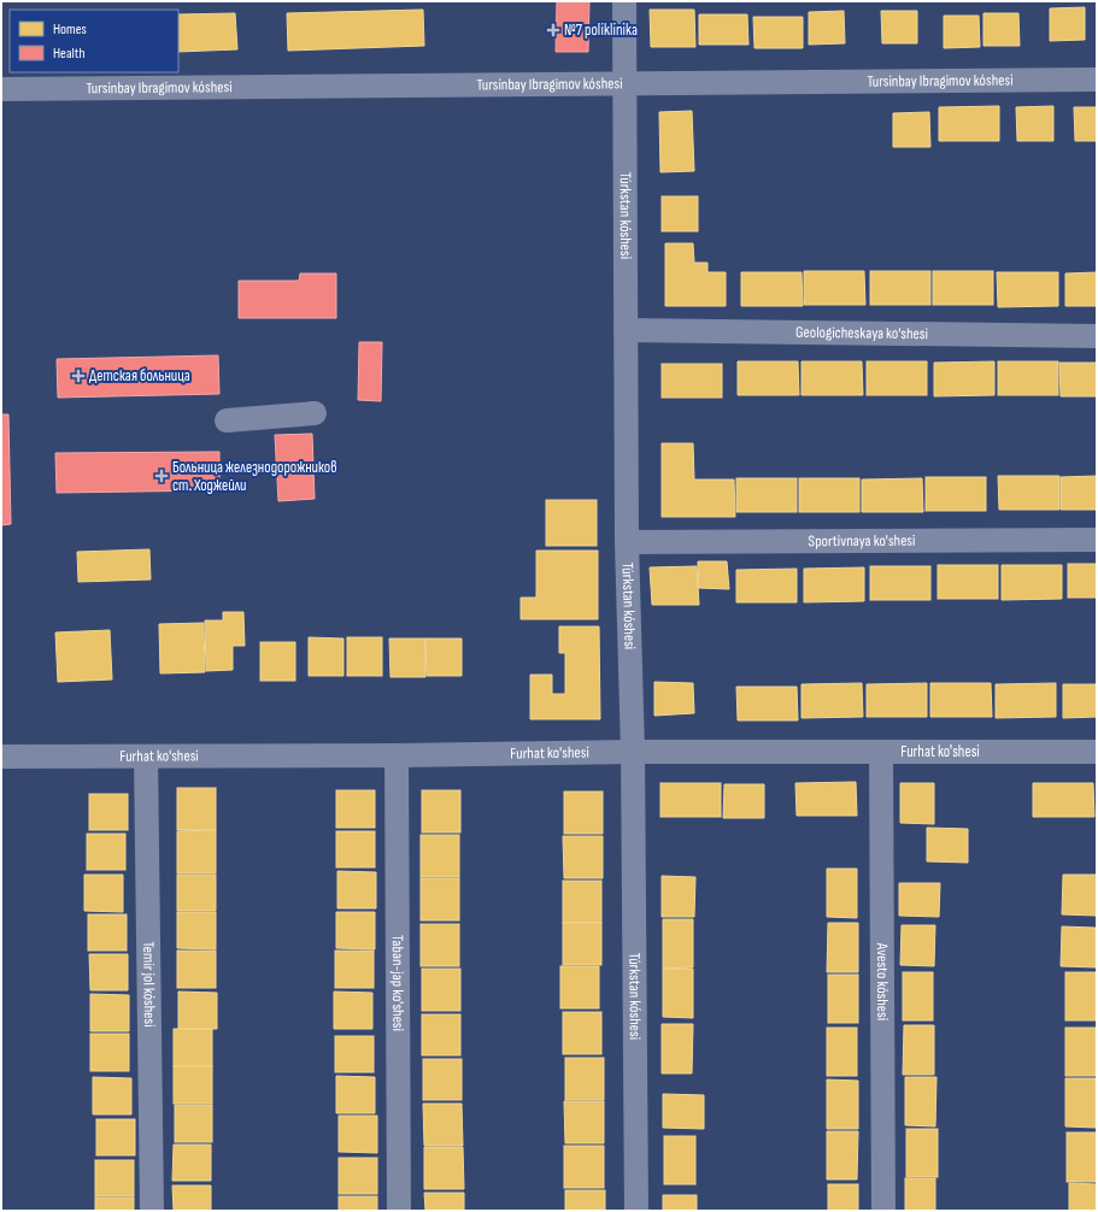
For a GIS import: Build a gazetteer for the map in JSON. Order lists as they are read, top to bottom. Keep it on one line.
{"streets":{"street":["Tursinbay Ibragimov kóshesi","Túrkstan kóshesi","Geologicheskaya ko'shesi","Sportivnaya ko'shesi","Furhat ko'shesi","Avesto kóshesi","Taban-jap ko'shesi","Temir jol kóshesi"]},"crossings":[["Tursinbay Ibragimov kóshesi","Túrkstan kóshesi"],["Túrkstan kóshesi","Geologicheskaya ko'shesi"],["Túrkstan kóshesi","Sportivnaya ko'shesi"],["Túrkstan kóshesi","Furhat ko'shesi"],["Furhat ko'shesi","Avesto kóshesi"],["Furhat ko'shesi","Taban-jap ko'shesi"],["Furhat ko'shesi","Temir jol kóshesi"]],"places":{"health":["№7 poliklinika","Детская больница","Больница железнодорожников ст. Ходжейли"]},"legend":["Homes","Health"]}
